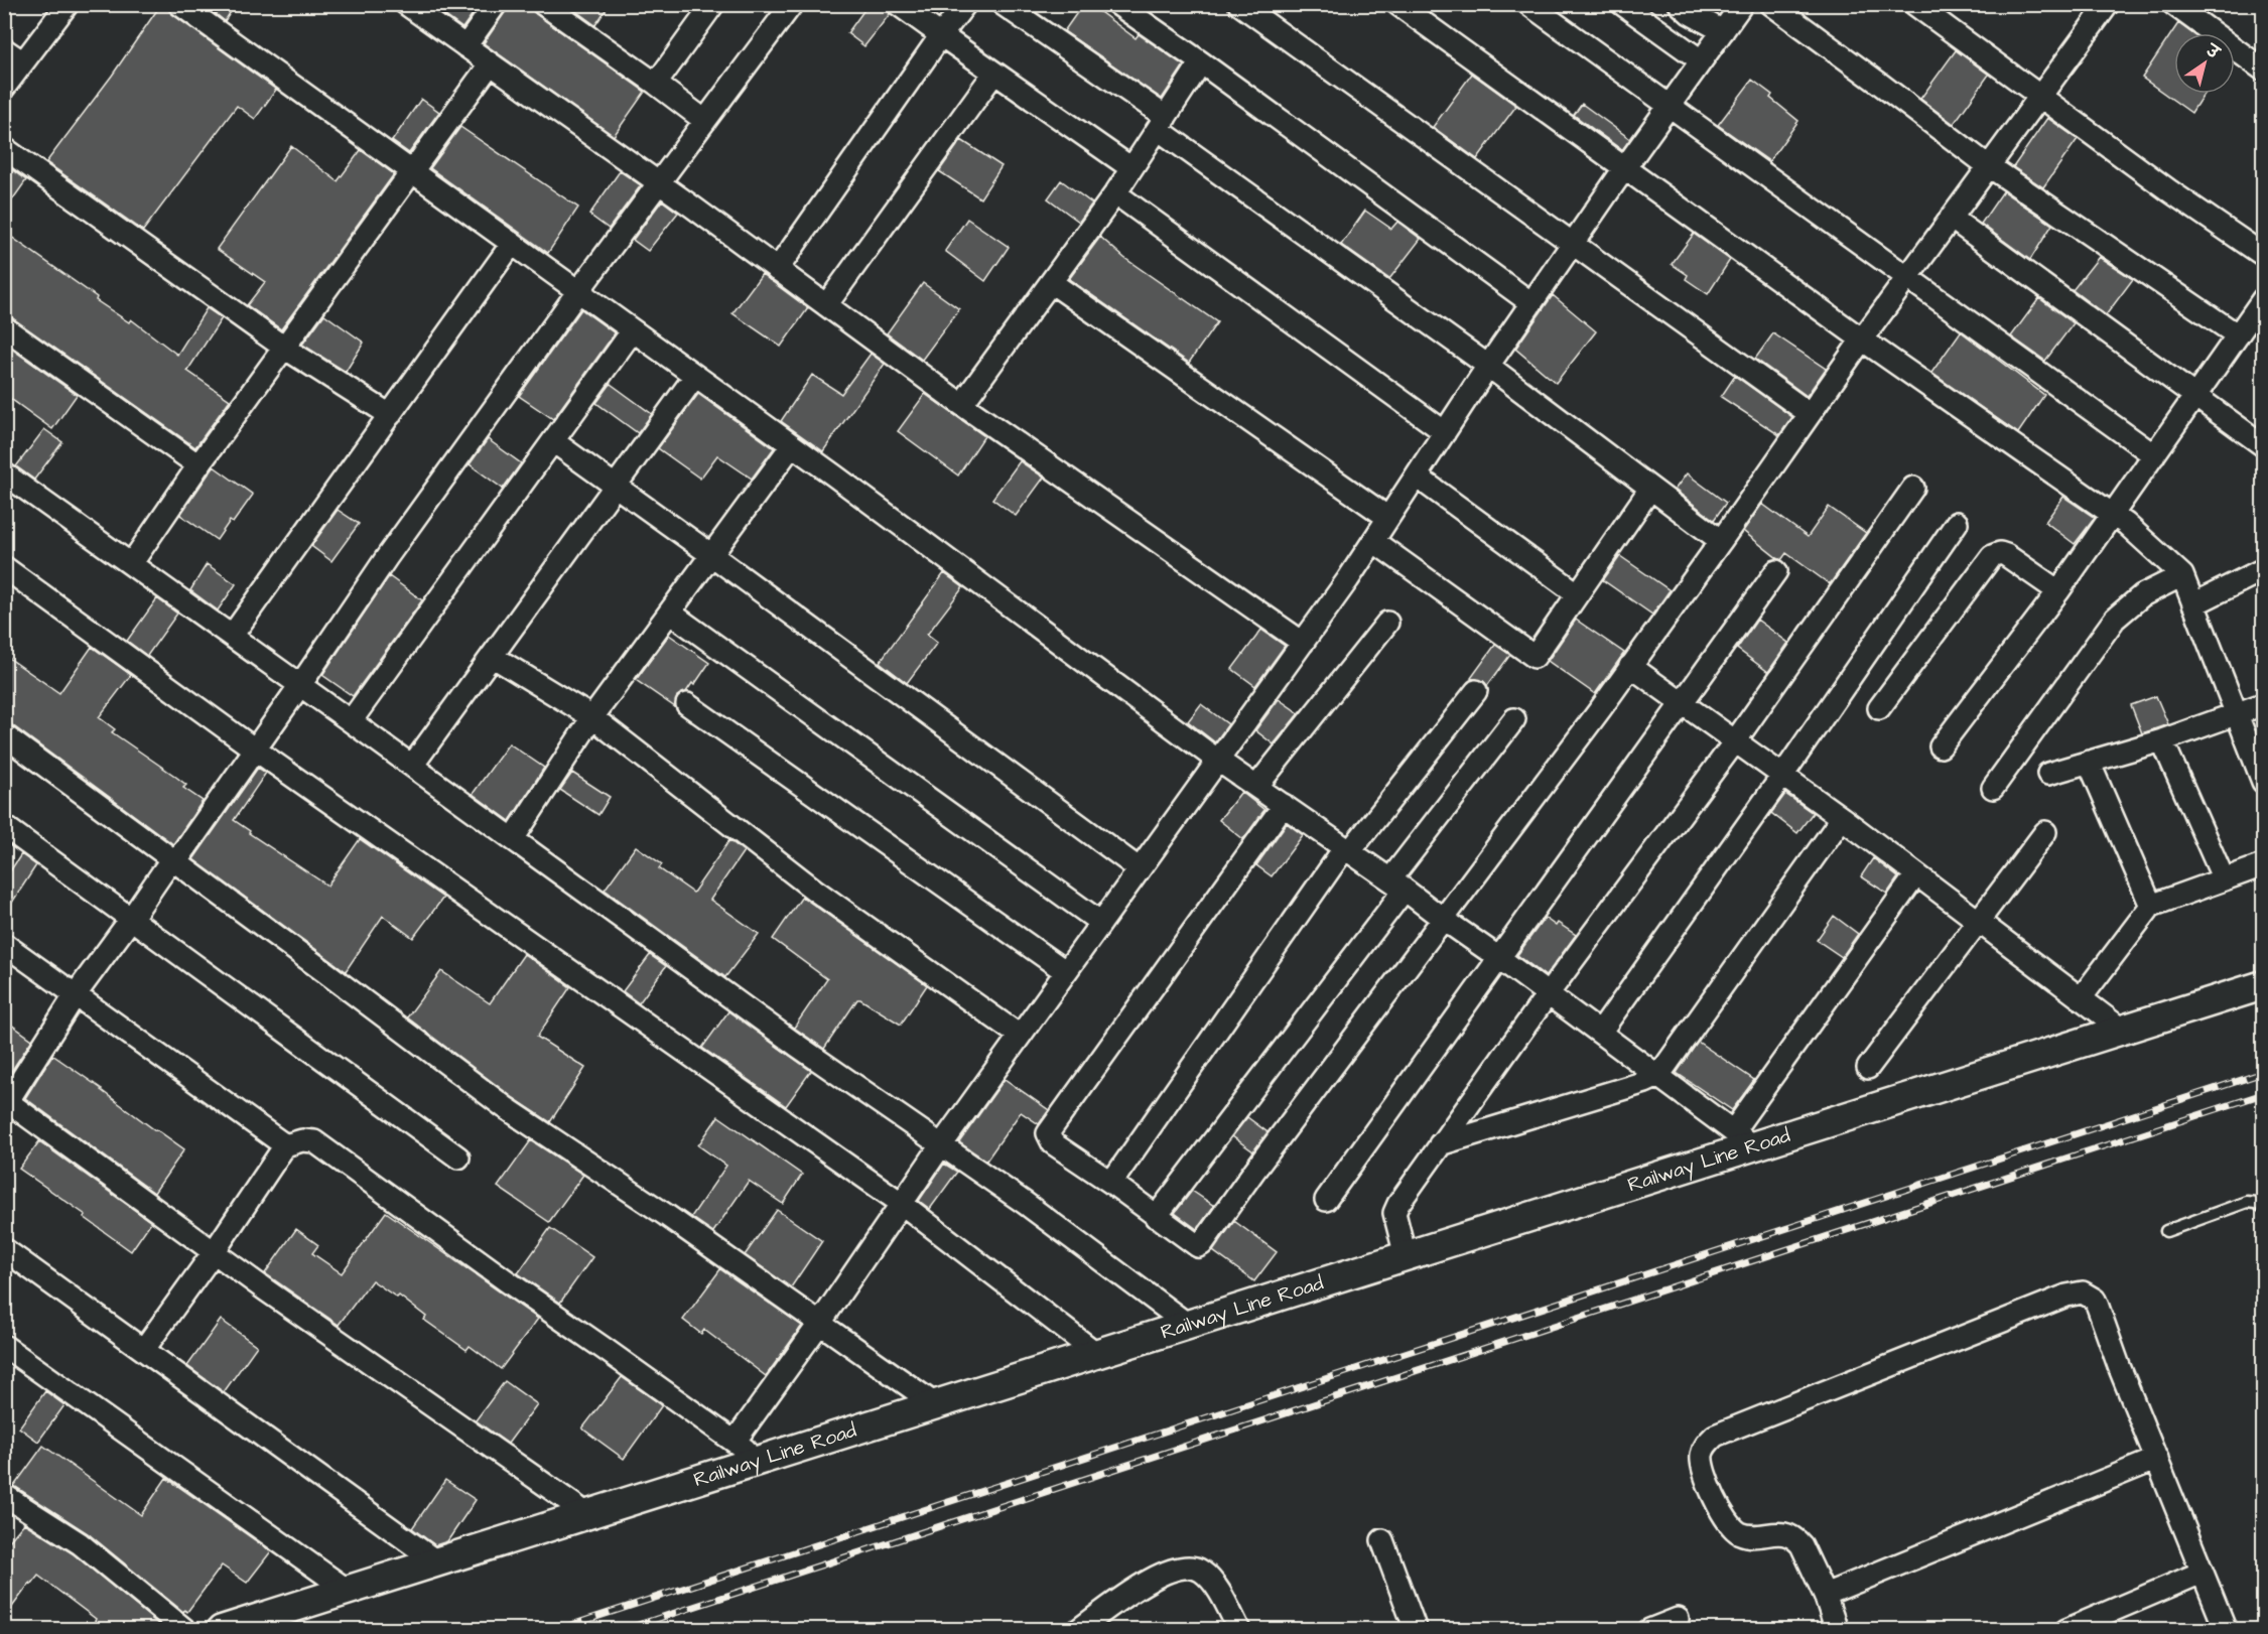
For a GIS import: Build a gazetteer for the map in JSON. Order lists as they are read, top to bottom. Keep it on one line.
{"streets":{"street":["Railway Line Road"]},"north":"top right"}
